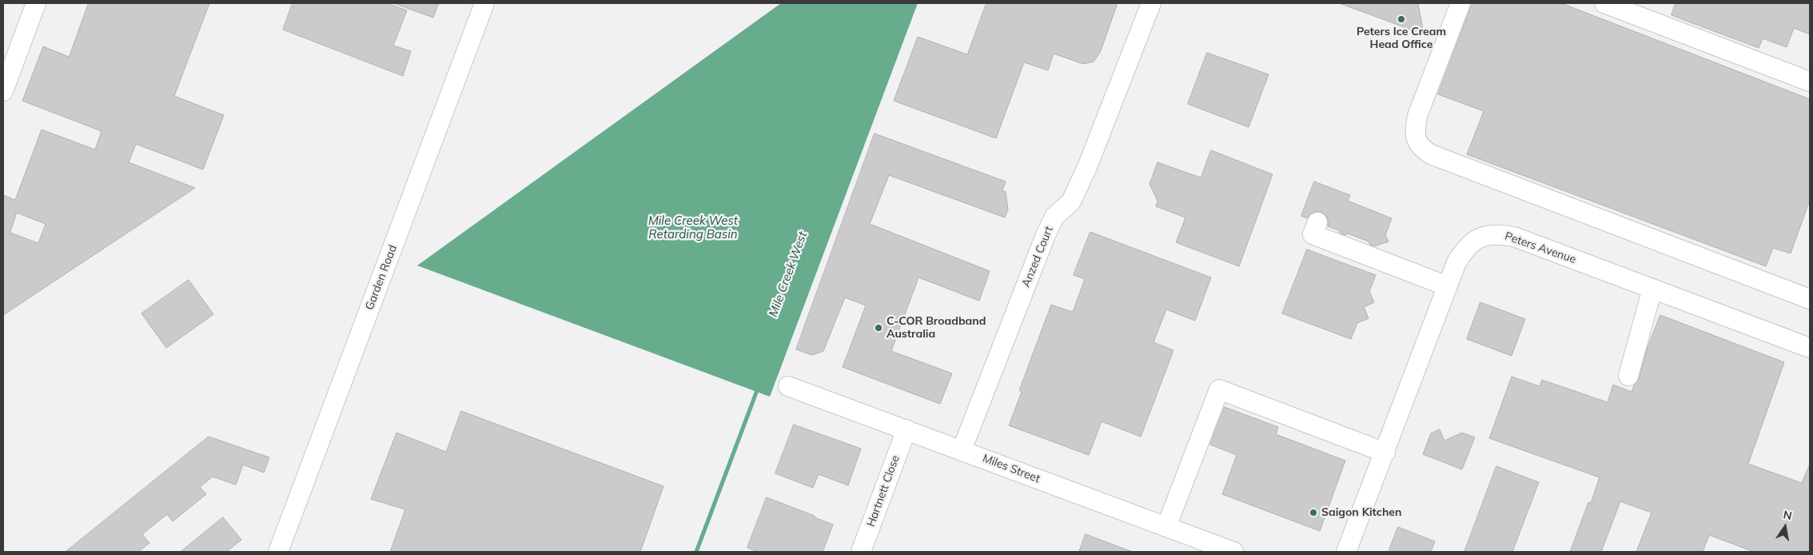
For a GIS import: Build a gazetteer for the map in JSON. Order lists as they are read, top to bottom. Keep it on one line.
{"streets":{"street":["Peters Avenue","Anzed Court","Garden Road","Miles Street","Hartnett Close"]},"crossings":[["Anzed Court","Miles Street"],["Miles Street","Hartnett Close"]],"water":["Mile Creek West Retarding Basin","Mile Creek West"],"places":["Peters Ice Cream Head Office","C-COR Broadband Australia","Saigon Kitchen"],"north":"top"}
